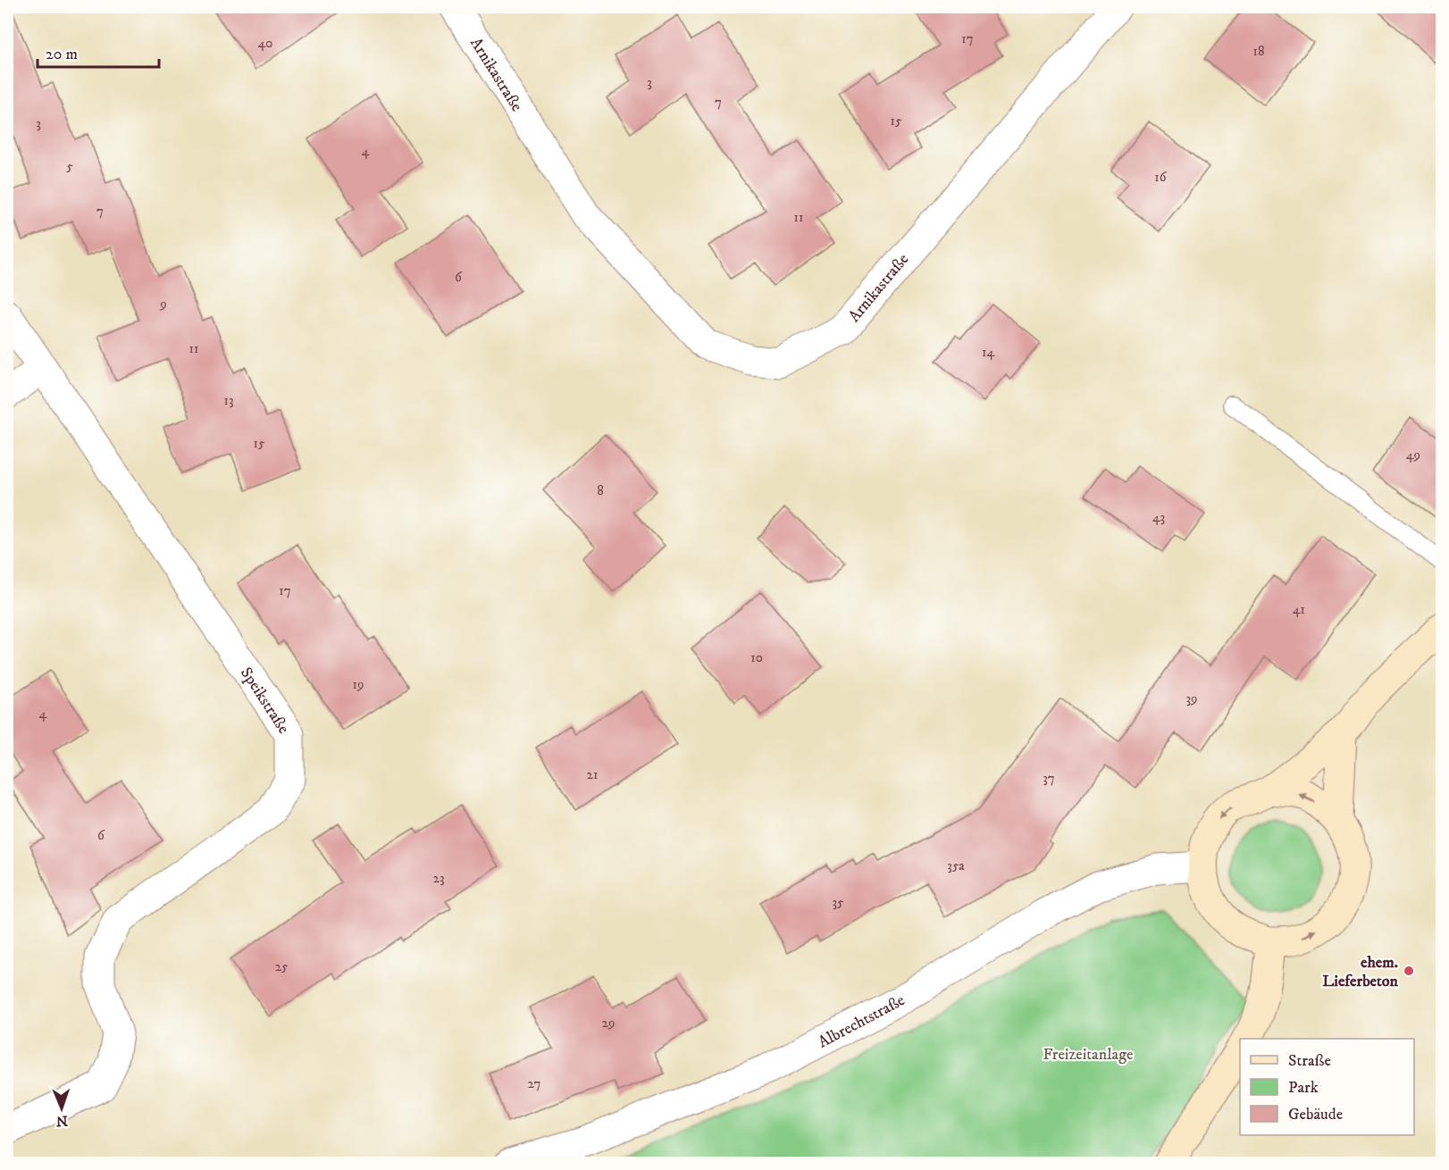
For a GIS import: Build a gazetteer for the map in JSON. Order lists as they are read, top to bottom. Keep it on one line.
{"streets":{"street":["Arnikastraße","Speikstraße","Albrechtstraße"]},"parks":["Freizeitanlage"],"places":["ehem. Lieferbeton"],"house_numbers":["17","40","18","3","7","15","3","4","5","16","7","11","6","9","11","14","13","15","49","8","43","17","41","10","19","39","4","21","37","6","35a","23","35","25","29","27"],"legend":["Straße","Park","Gebäude"],"scale_bar":"20 m","north":"bottom"}
